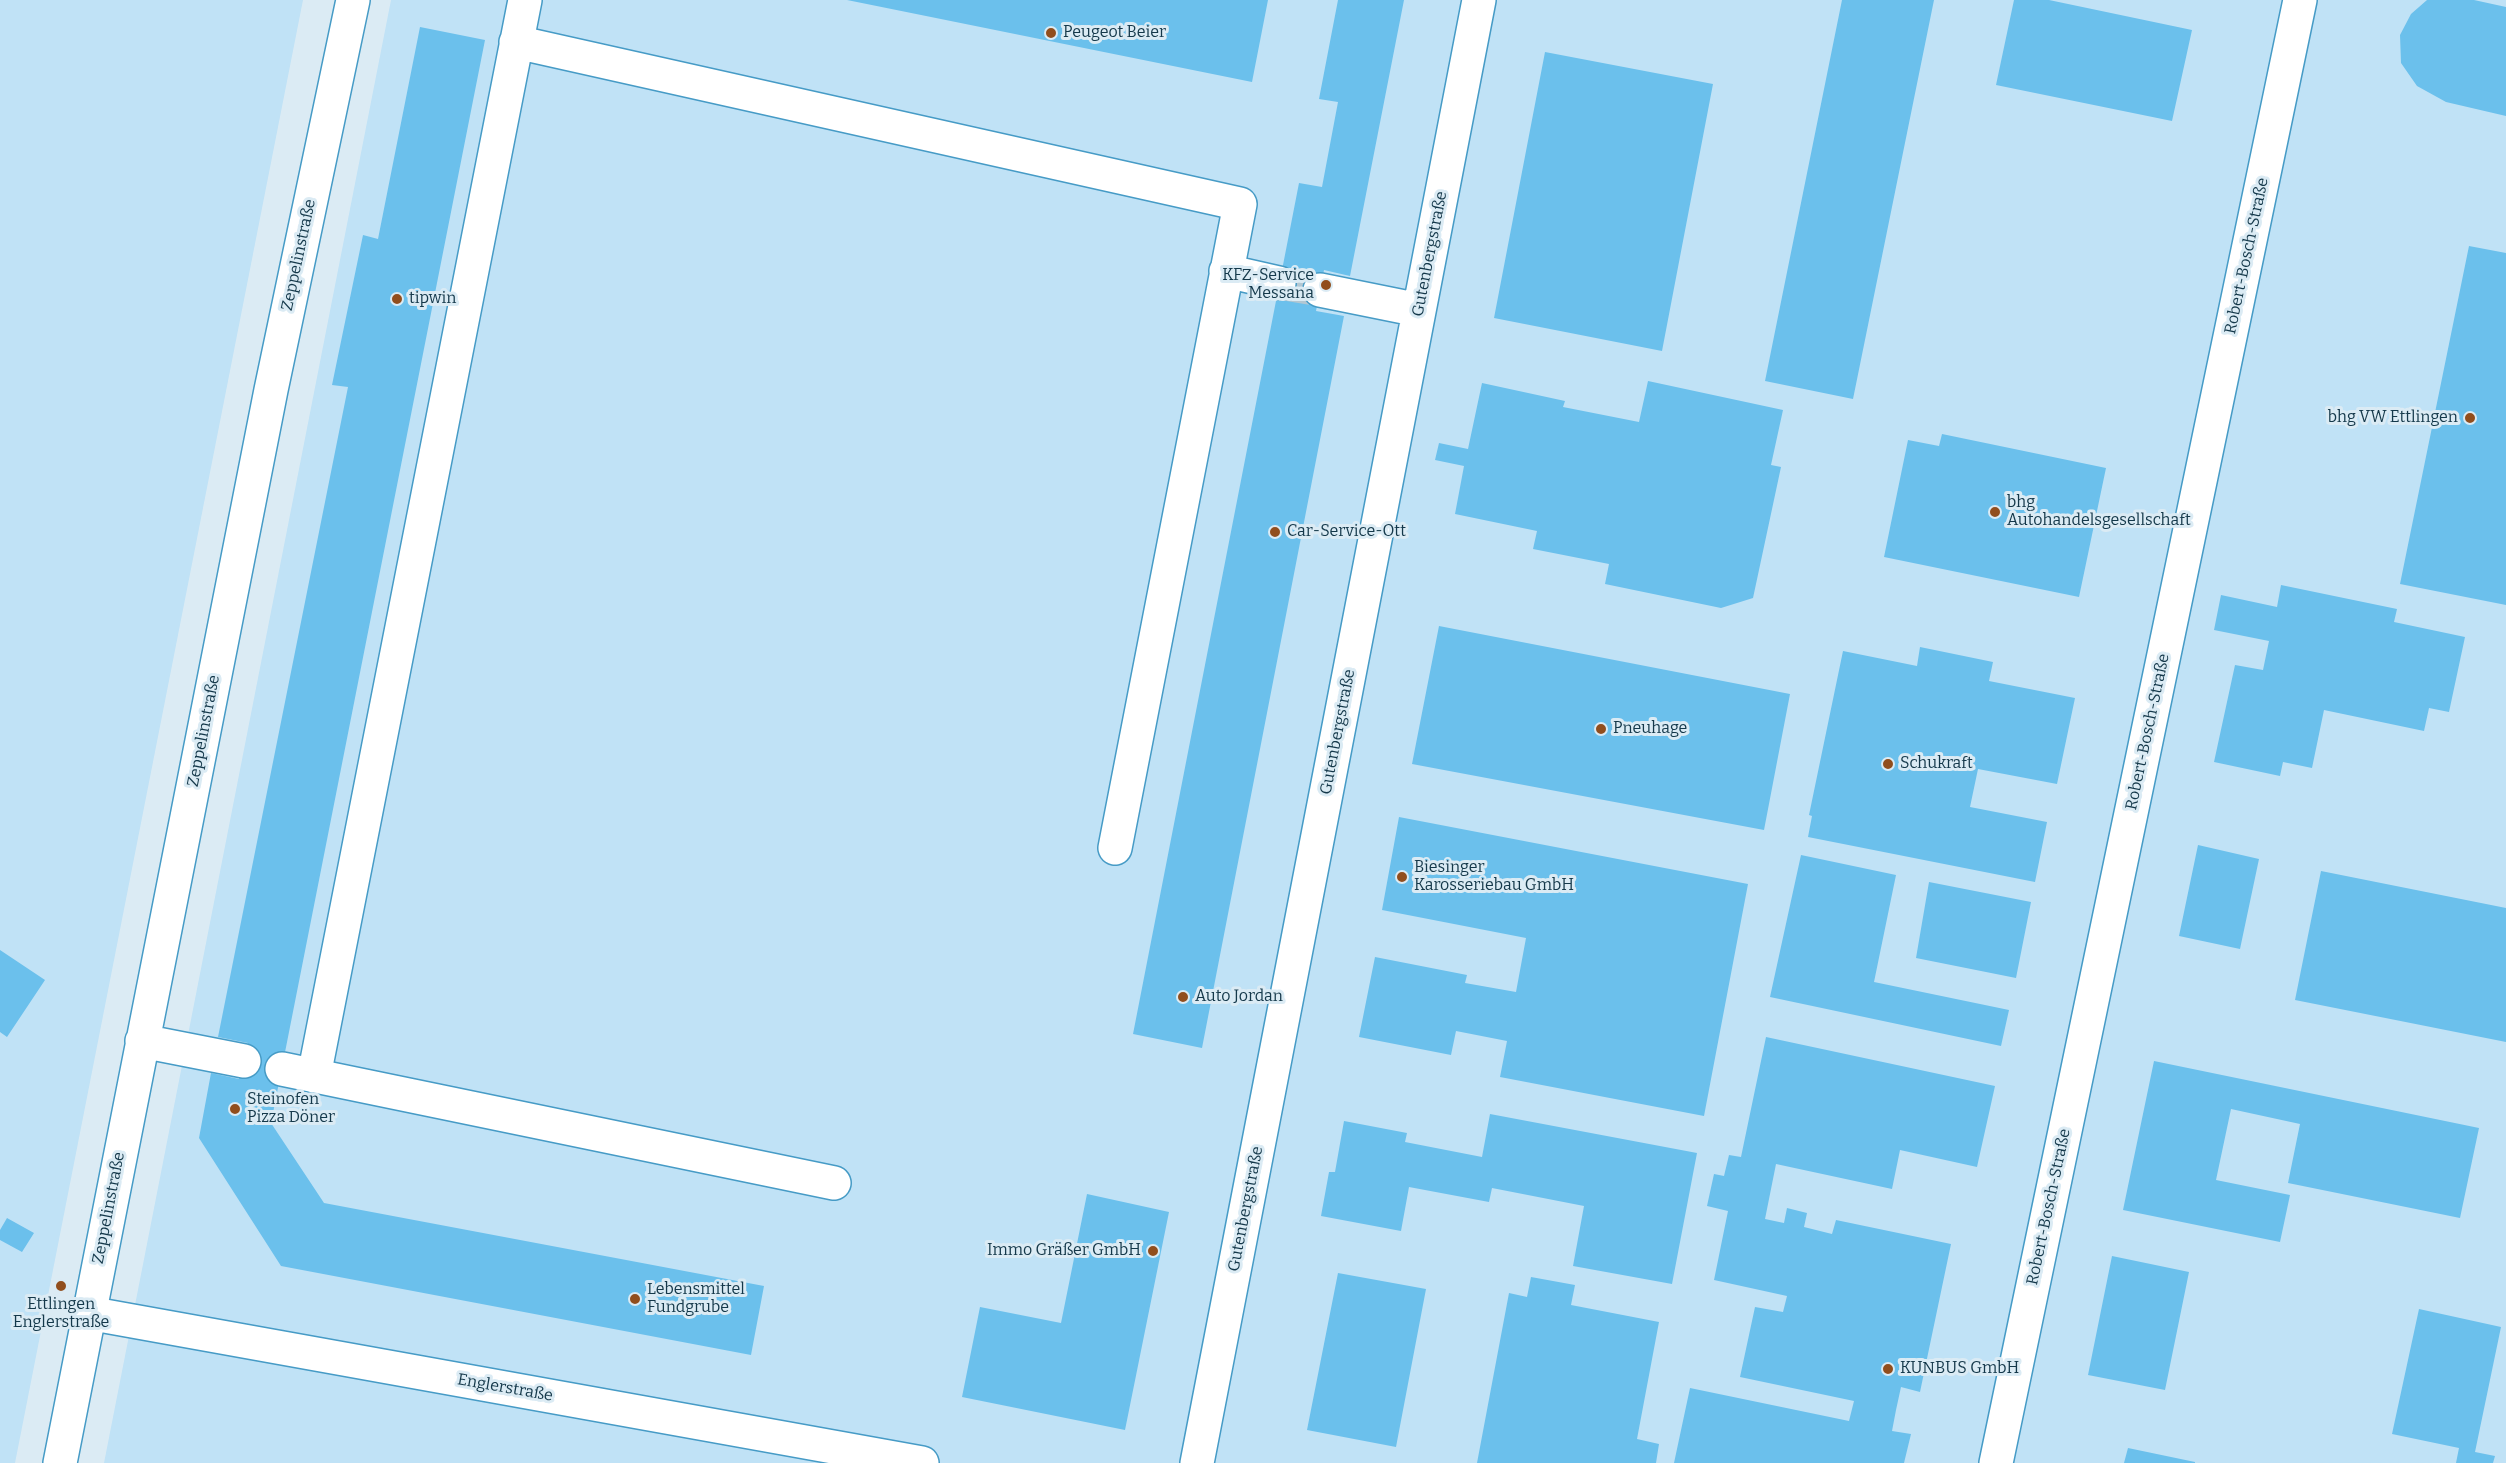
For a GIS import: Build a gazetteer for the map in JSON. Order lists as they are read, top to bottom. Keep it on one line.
{"streets":{"street":["Gutenbergstraße","Zeppelinstraße","Robert-Bosch-Straße","Englerstraße"]},"crossings":[["Zeppelinstraße","Englerstraße"]],"places":["Peugeot Beier","KFZ-Service Messana","tipwin","bhg VW Ettlingen","bhg Autohandelsgesellschaft","Car-Service-Ott","Pneuhage","Schukraft","Biesinger Karosseriebau GmbH","Auto Jordan","Steinofen Pizza Döner","Immo Gräßer GmbH","Ettlingen Englerstraße","Lebensmittel Fundgrube","KUNBUS GmbH"]}
